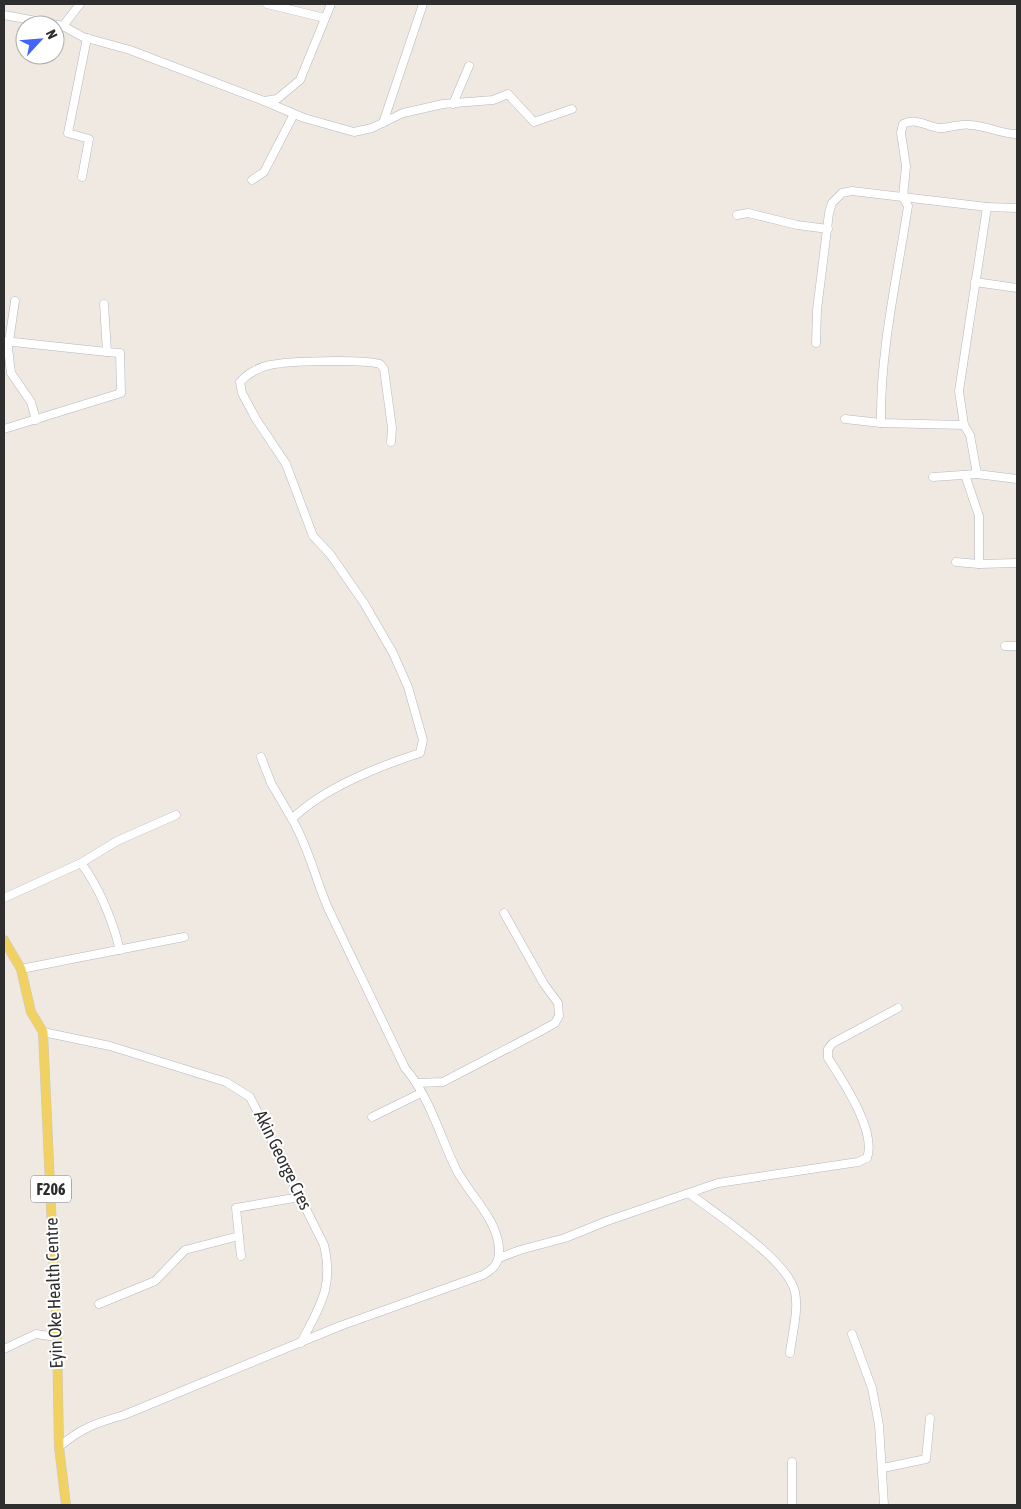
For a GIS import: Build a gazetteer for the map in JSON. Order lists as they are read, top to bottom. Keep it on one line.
{"streets":{"main road":["F206","Eyin Oke Health Centre"],"street":["Akin George Cres"]},"crossings":[["Akin George Cres","Eyin Oke Health Centre"]],"north":"top right"}
